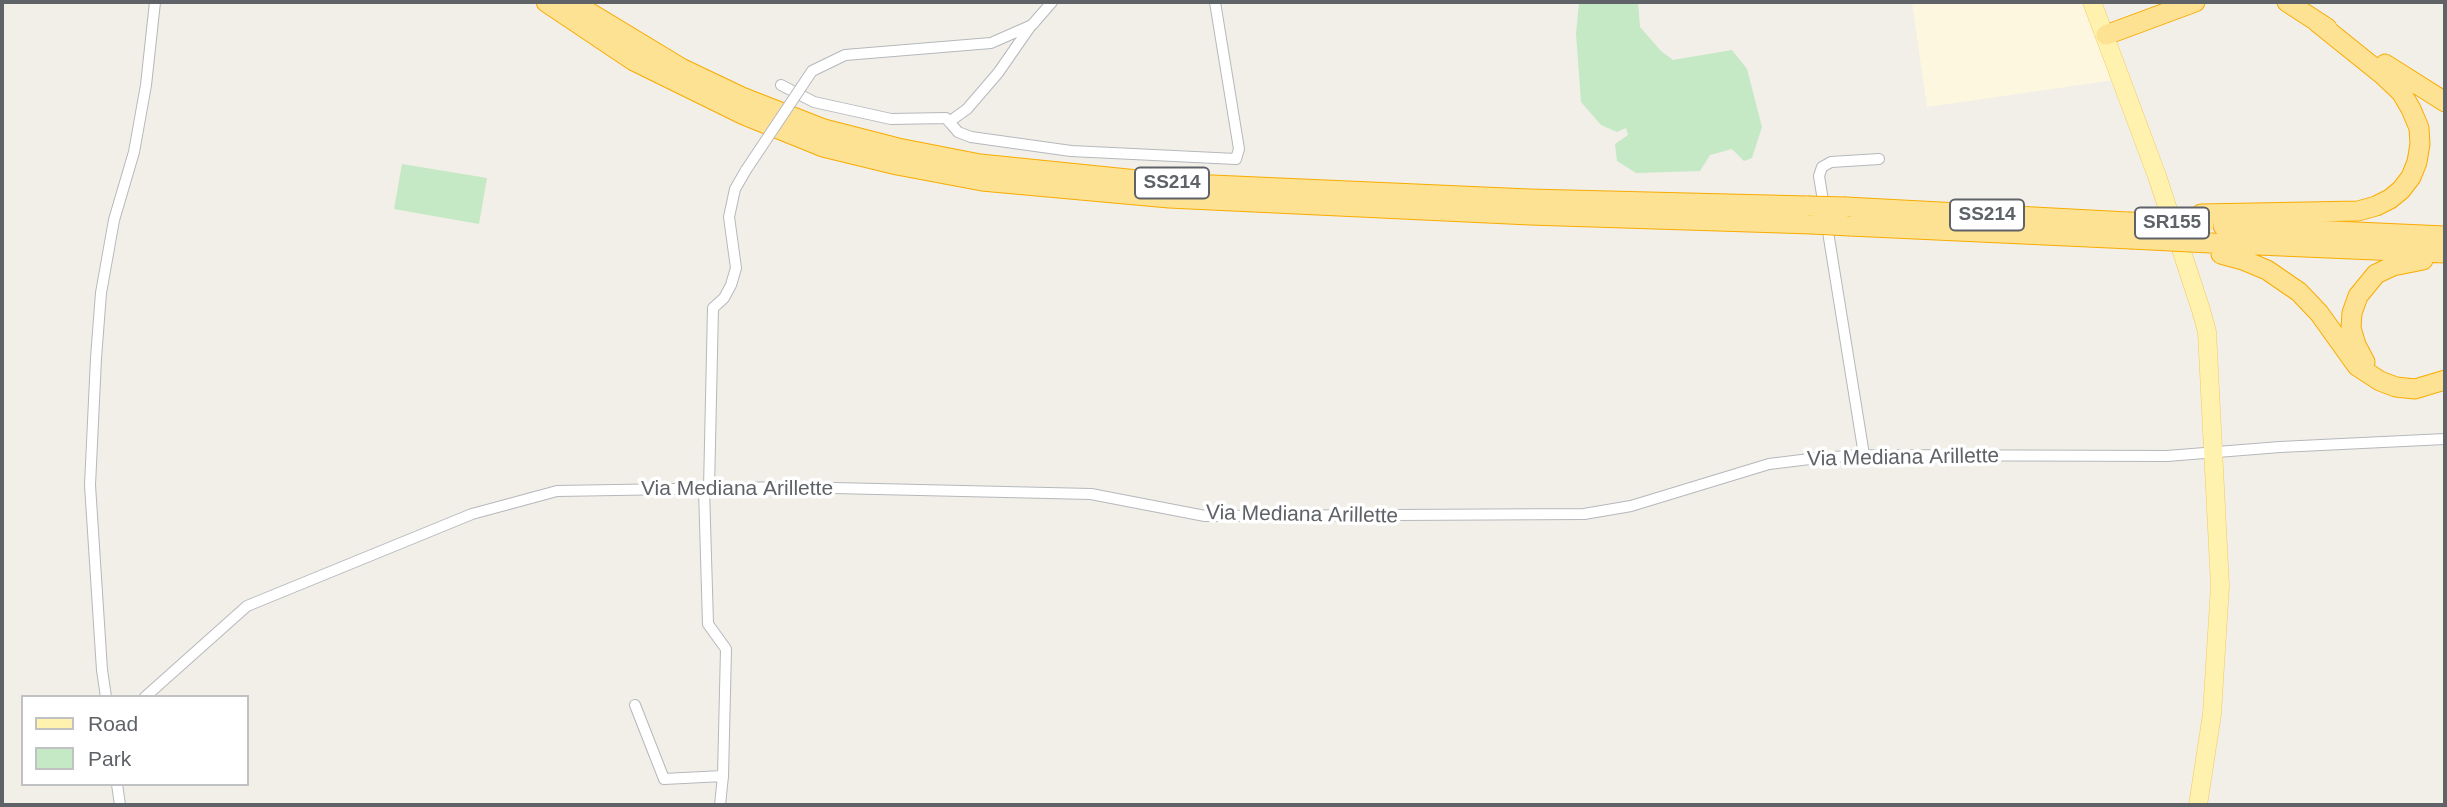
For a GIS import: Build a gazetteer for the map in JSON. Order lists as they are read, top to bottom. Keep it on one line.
{"streets":{"highway":["SS214"],"main road":["SR155"],"street":["Via Mediana Arillette"]},"crossings":[["SR155","Via Mediana Arillette"]],"legend":["Road","Park"]}
